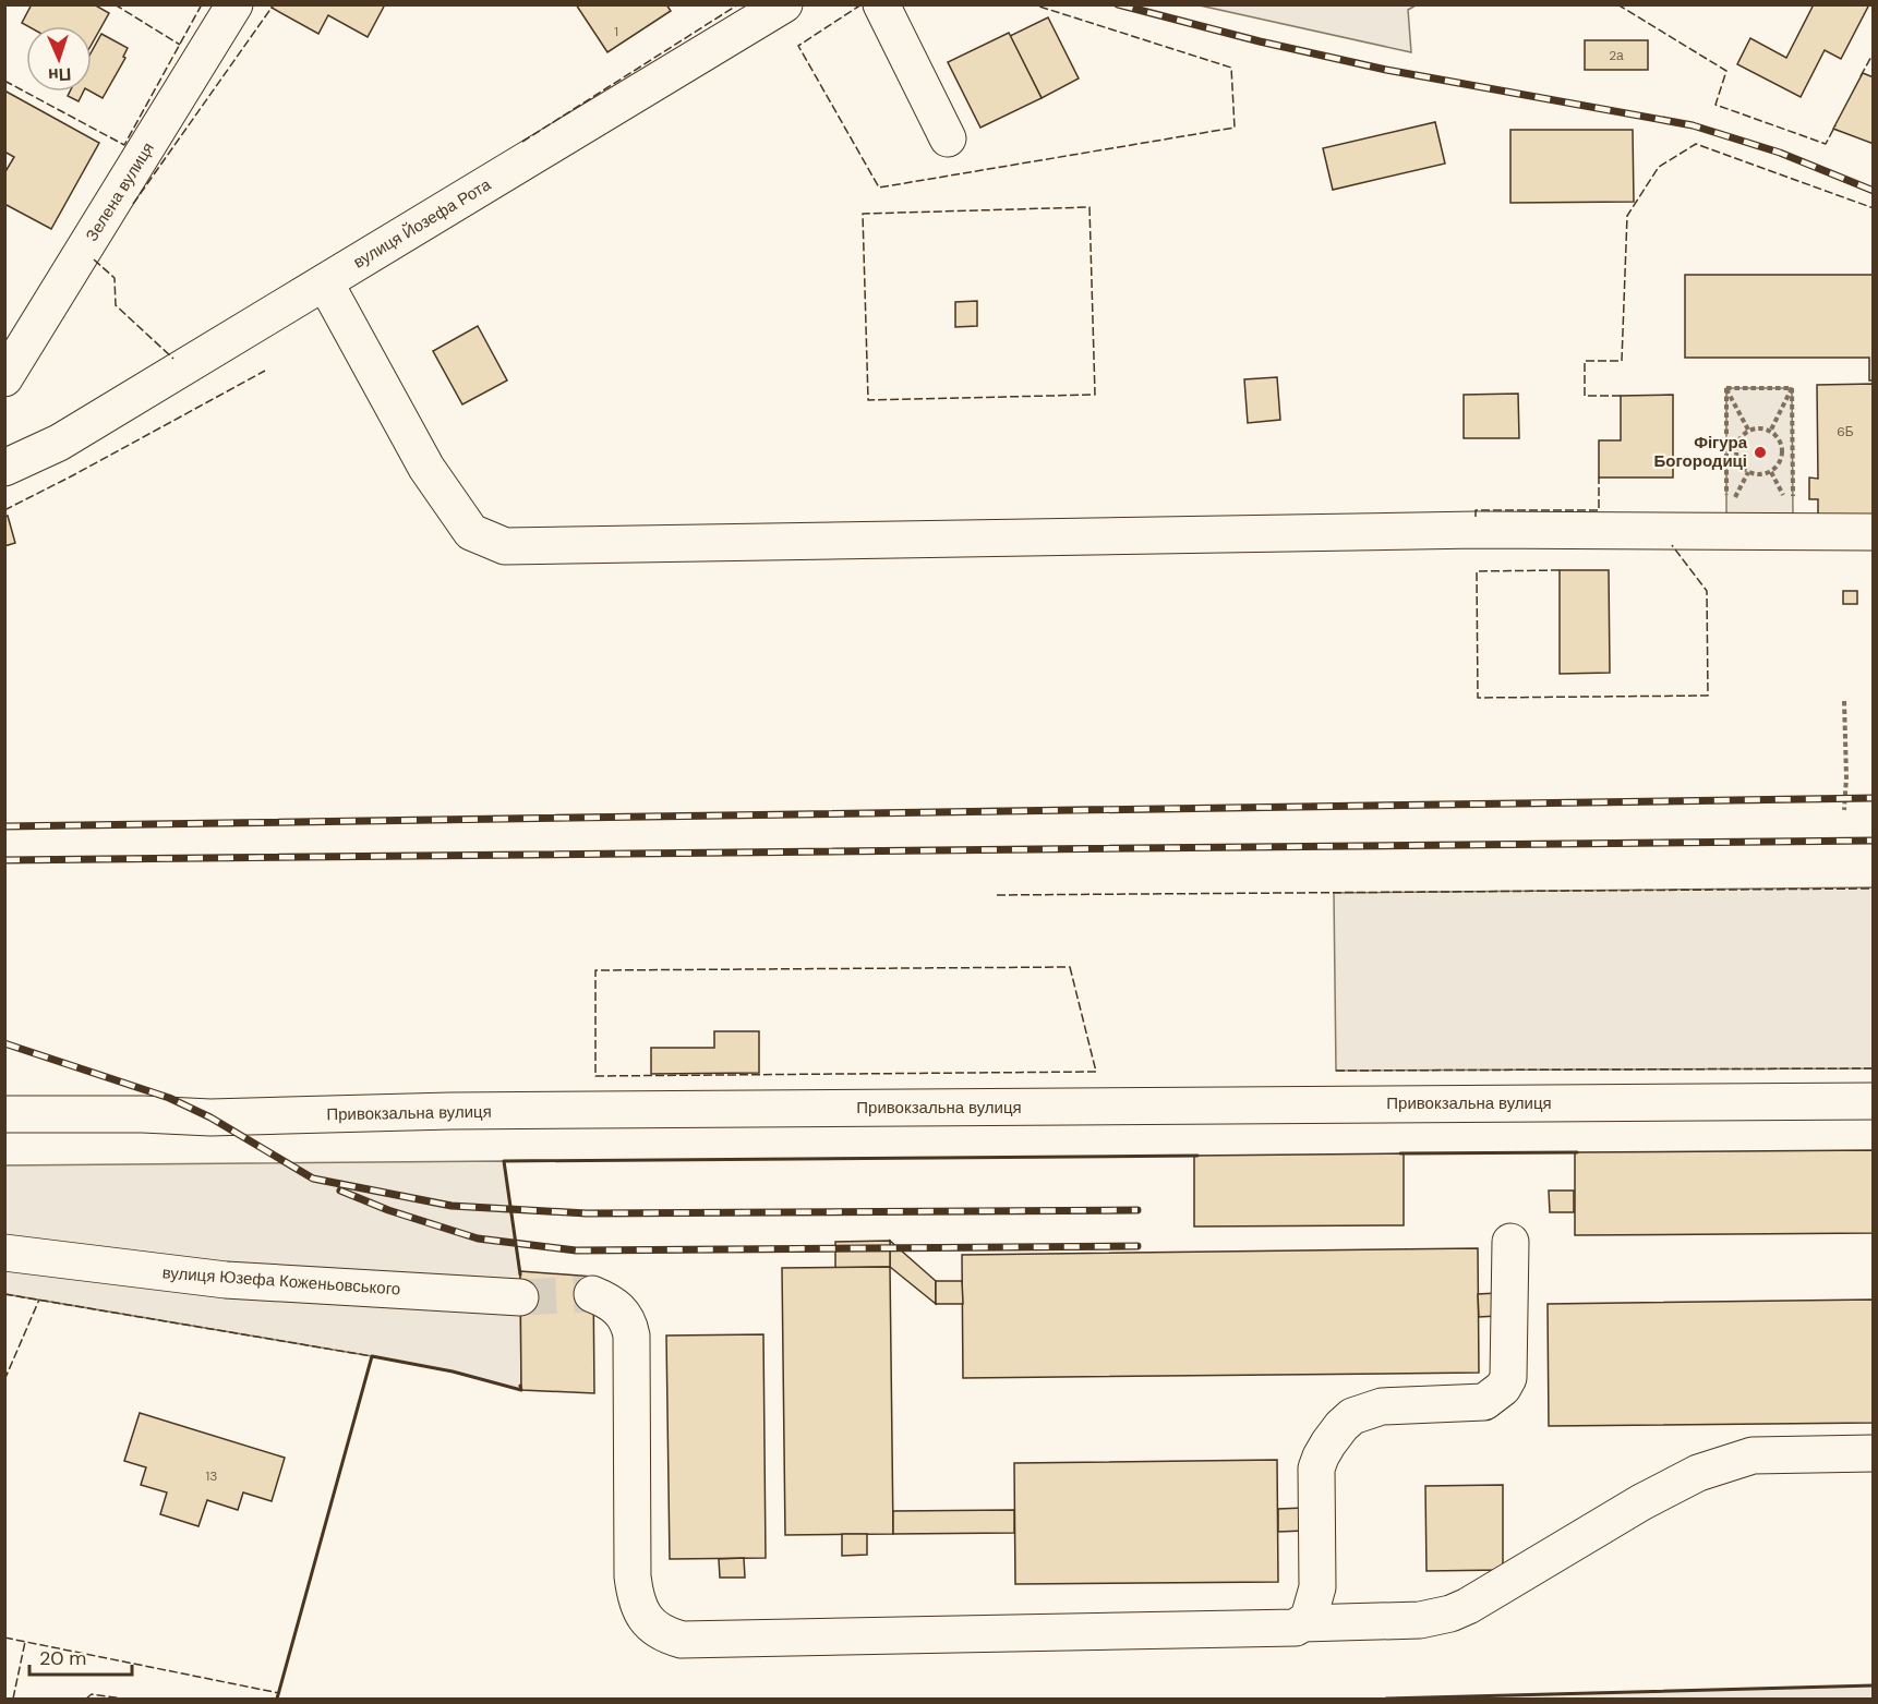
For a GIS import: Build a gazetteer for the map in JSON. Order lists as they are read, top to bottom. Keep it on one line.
{"streets":{"street":["Зелена вулиця","вулиця Йозефа Рота","Привокзальна вулиця","вулиця Юзефа Коженьовського"]},"places":["Фігура Богородиці"],"house_numbers":["1","2а","6Б","13"],"scale_bar":"20 m","north":"bottom"}
